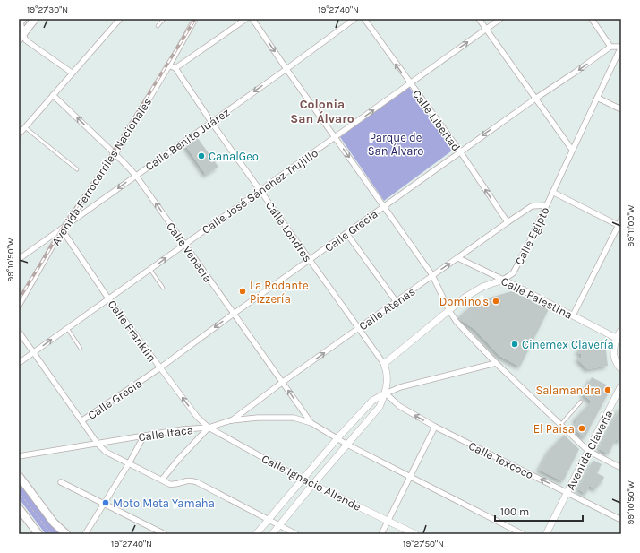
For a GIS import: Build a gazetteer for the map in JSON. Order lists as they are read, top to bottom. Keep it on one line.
{"streets":{"street":["Calle Libertad","Calle Benito Juárez","Avenida Ferrocarriles Nacionales","Calle José Sánchez Trujillo","Calle Grecia","Calle Londres","Calle Egipto","Calle Venecia","Calle Palestina","Calle Atenas","Calle Franklin","Calle Itaca","Avenida Clavería","Calle Texcoco","Calle Ignacio Allende"]},"crossings":[["Calle Libertad","Calle José Sánchez Trujillo"],["Calle Libertad","Calle Grecia"],["Calle Libertad","Calle Atenas"],["Calle Benito Juárez","Avenida Ferrocarriles Nacionales"],["Calle Benito Juárez","Calle Londres"],["Calle Benito Juárez","Calle Venecia"],["Calle Benito Juárez","Calle Franklin"],["Avenida Ferrocarriles Nacionales","Calle Venecia"],["Avenida Ferrocarriles Nacionales","Calle Franklin"],["Calle José Sánchez Trujillo","Calle Londres"],["Calle José Sánchez Trujillo","Calle Venecia"],["Calle José Sánchez Trujillo","Calle Franklin"],["Calle Grecia","Calle Londres"],["Calle Grecia","Calle Venecia"],["Calle Grecia","Calle Franklin"],["Calle Londres","Calle Egipto"],["Calle Londres","Calle Atenas"],["Calle Egipto","Calle Palestina"],["Calle Egipto","Calle Atenas"],["Calle Venecia","Calle Atenas"],["Calle Venecia","Calle Itaca"],["Calle Palestina","Calle Atenas"],["Calle Atenas","Calle Itaca"],["Calle Franklin","Calle Itaca"],["Calle Franklin","Calle Ignacio Allende"],["Calle Itaca","Calle Ignacio Allende"],["Avenida Clavería","Calle Texcoco"]],"one_way":["Calle Libertad","Calle Benito Juárez","Calle José Sánchez Trujillo","Calle Grecia","Calle Venecia","Calle Texcoco"],"districts":["Colonia San Álvaro"],"parks":["Parque de San Álvaro"],"places":["CanalGeo","La Rodante Pizzería","Domino's","Cinemex Clavería","Salamandra","El Paisa","Moto Meta Yamaha"],"scale_bar":"100 m","coordinates":["19°27'30\"N","19°27'40\"N","99°11'00\"W","99°10'50\"W","19°27'50\"N"]}
